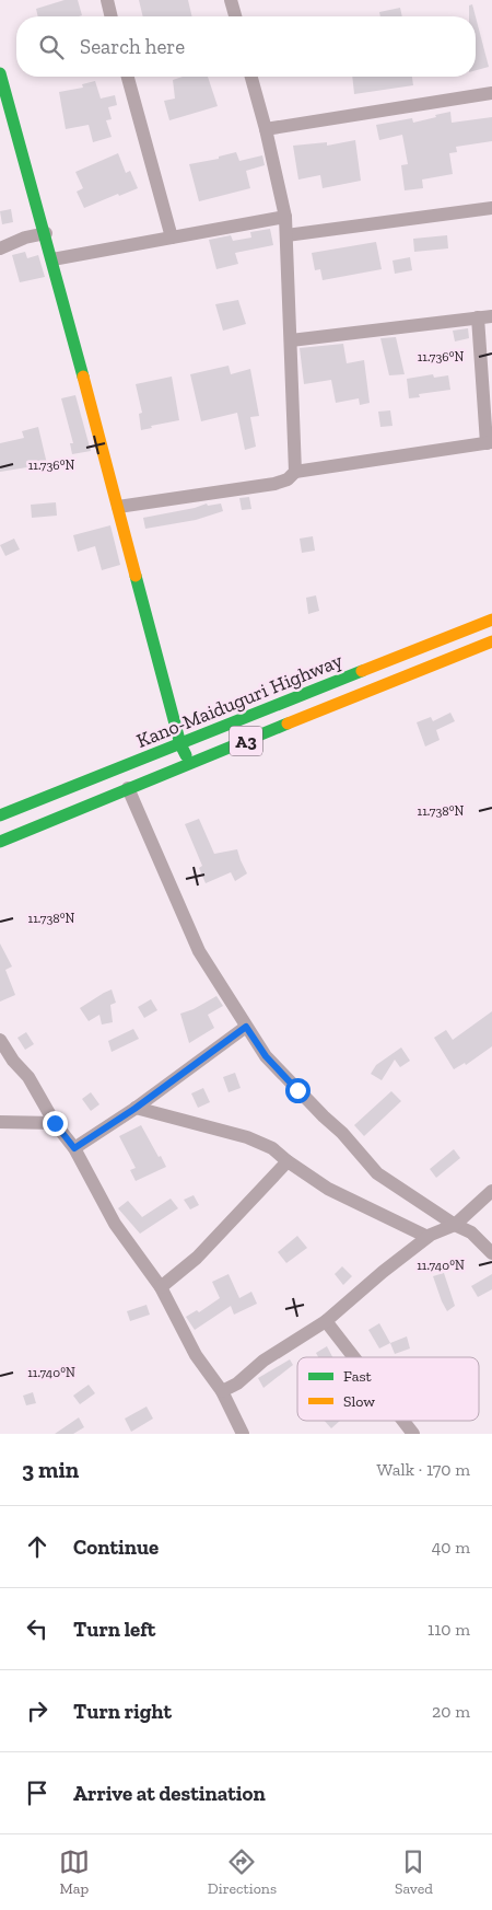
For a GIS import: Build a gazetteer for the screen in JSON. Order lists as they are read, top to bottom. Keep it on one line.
{"streets":{"main road":["Kano-Maiduguri Highway","A3"]},"legend":["Fast","Slow"],"page":{"search":"Search here","heading":["3 min","Walk · 170 m"],"list":[["Continue","40 m"],["Turn left","110 m"],["Turn right","20 m"],"Arrive at destination"],"nav":["Map","Directions","Saved"]},"coordinates":["11.736°N","11.738°N","11.740°N"]}
